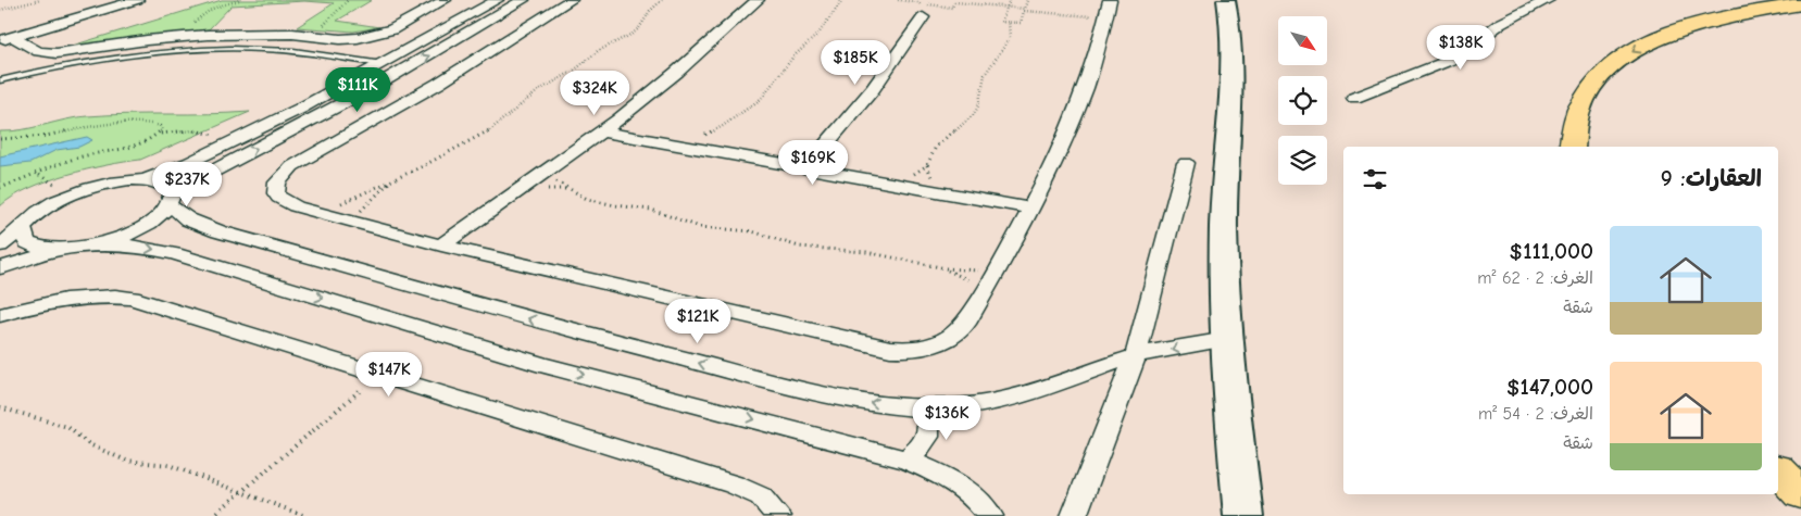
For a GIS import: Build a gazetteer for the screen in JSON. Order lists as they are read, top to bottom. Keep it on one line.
{"north":"bottom right","page":{"price":["$138K","$185K","$111K","$324K","$169K","$237K","$121K","$147K","$136K"],"heading":"العقارات: 9","list":[{"name":"$111,000","note":"الغرف: 2 · 62 m² · شقة"},{"name":"$147,000","note":"الغرف: 2 · 54 m² · شقة"}]}}
